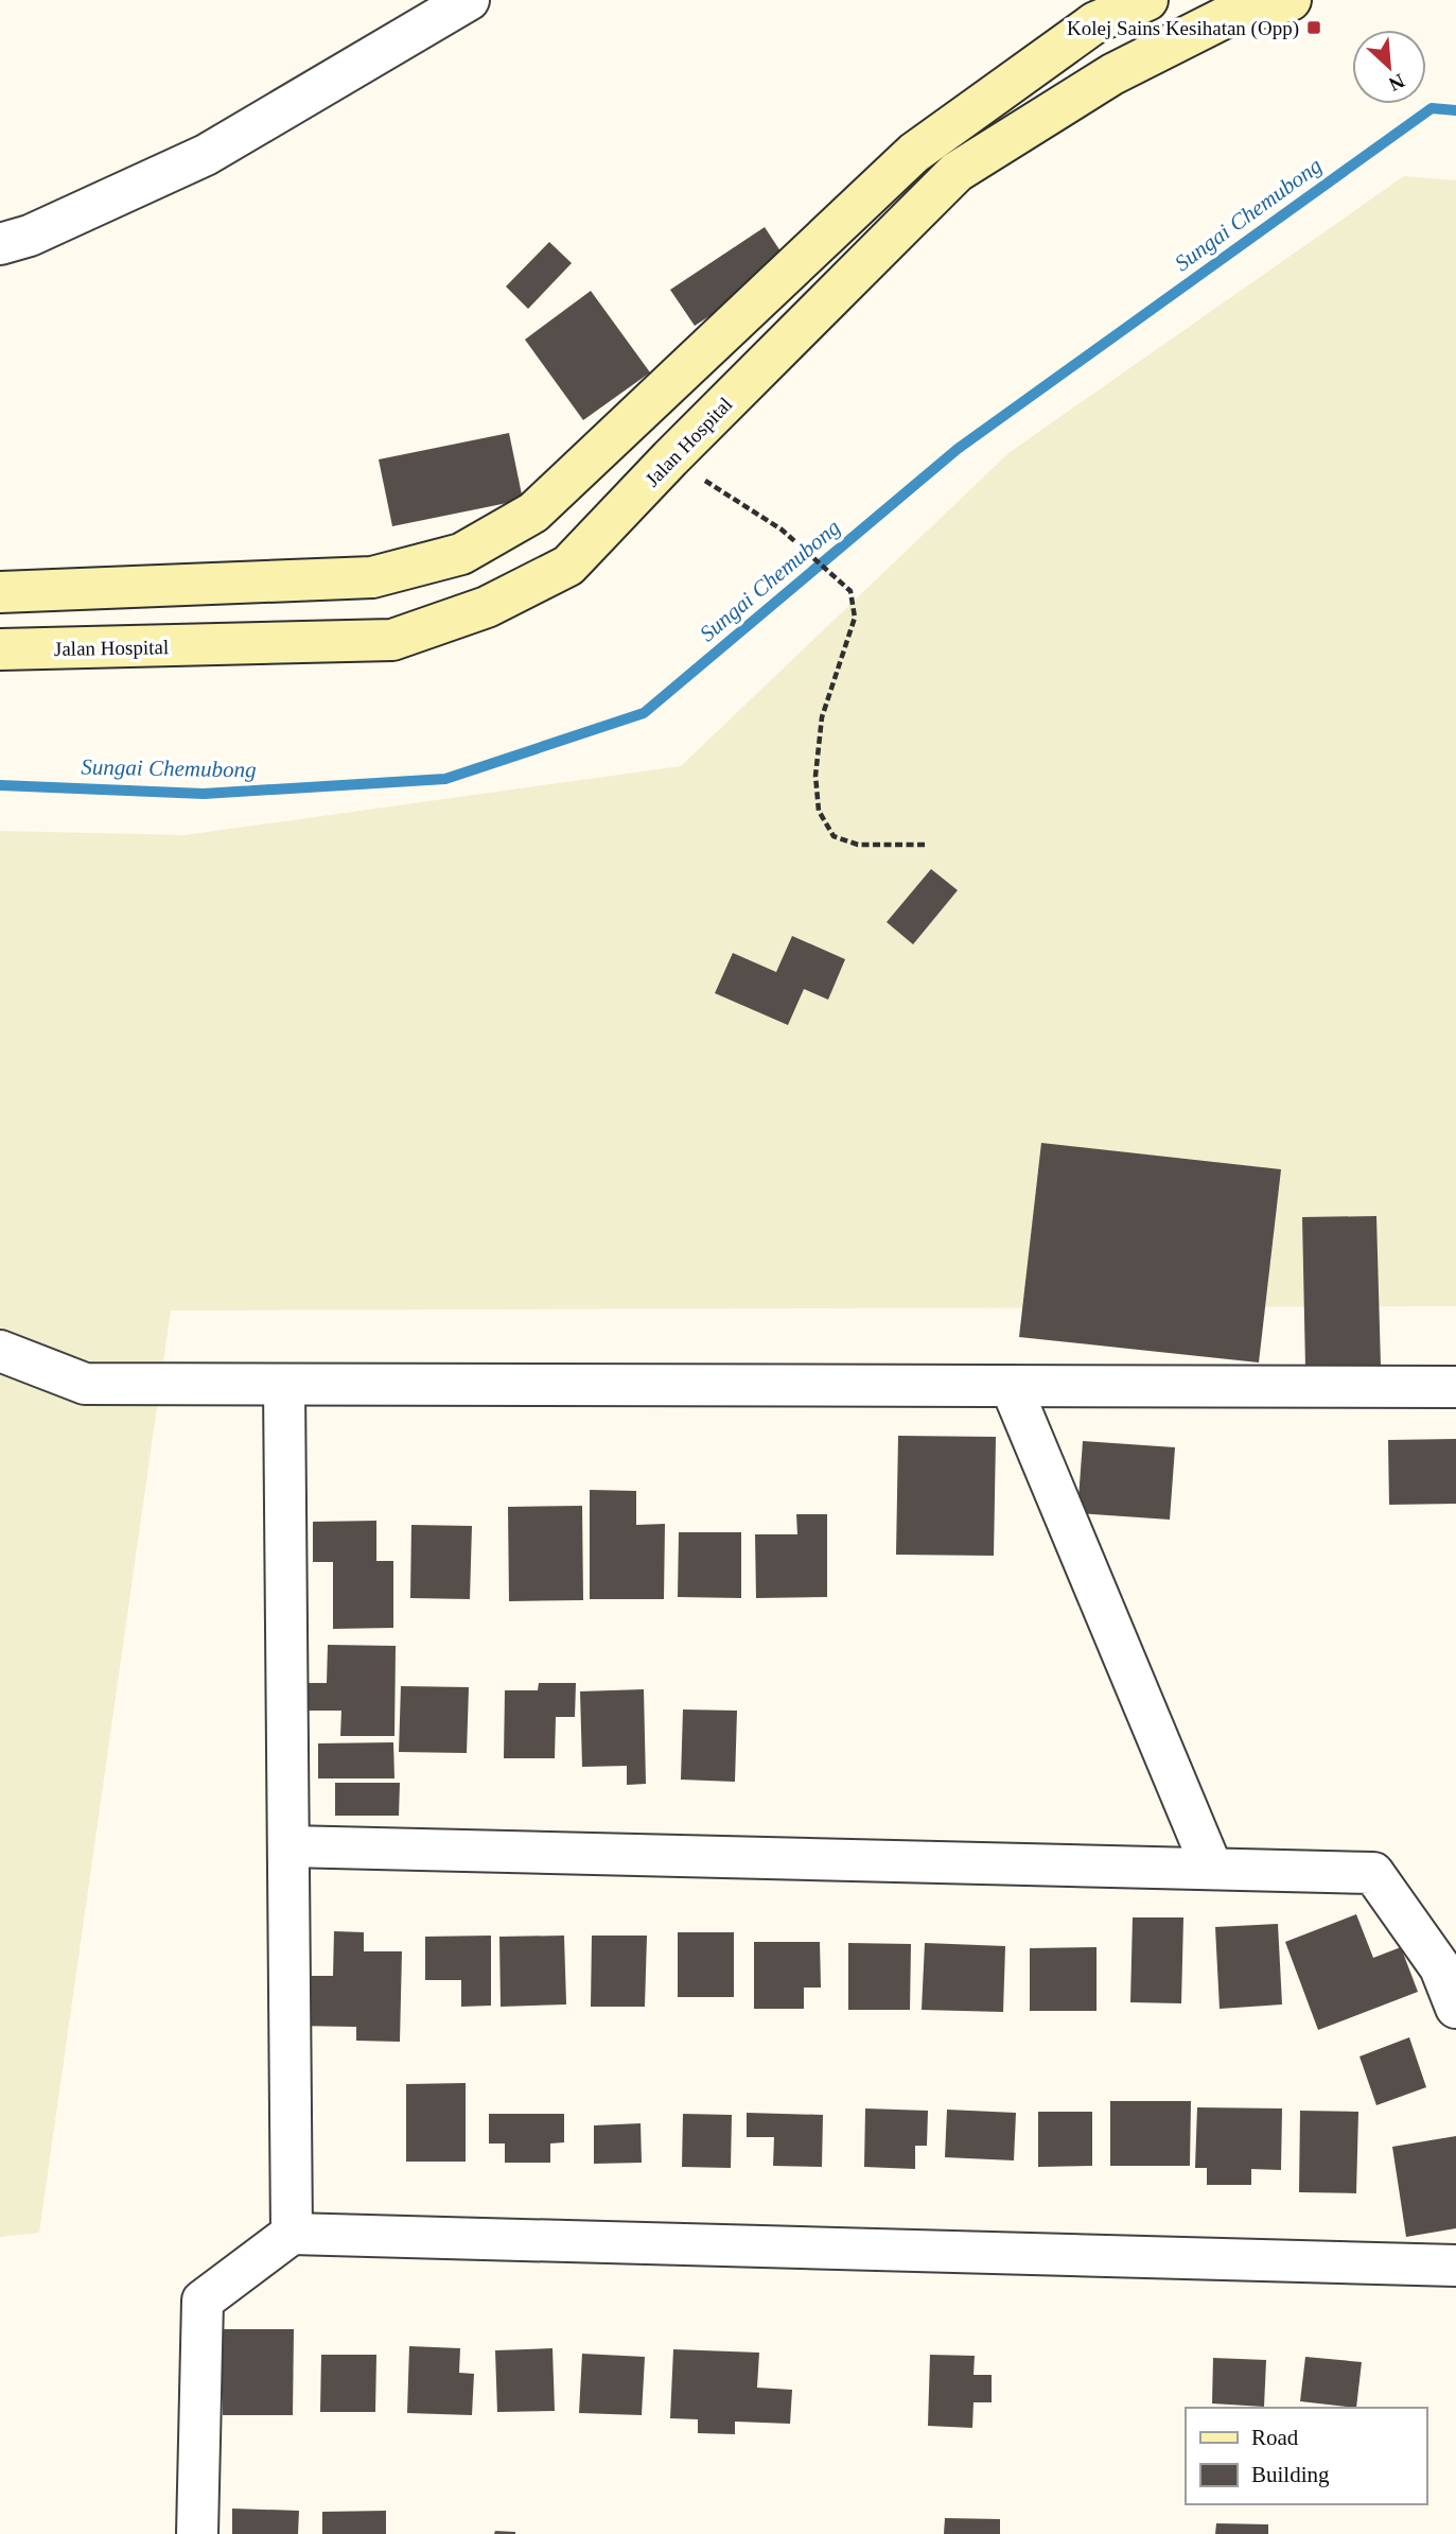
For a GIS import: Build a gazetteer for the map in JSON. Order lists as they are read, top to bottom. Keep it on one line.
{"streets":{"main road":["Jalan Hospital"]},"water":["Sungai Chemubong"],"places":{"transit":["Kolej Sains Kesihatan (Opp)"]},"legend":["Road","Building"],"north":"bottom right"}
